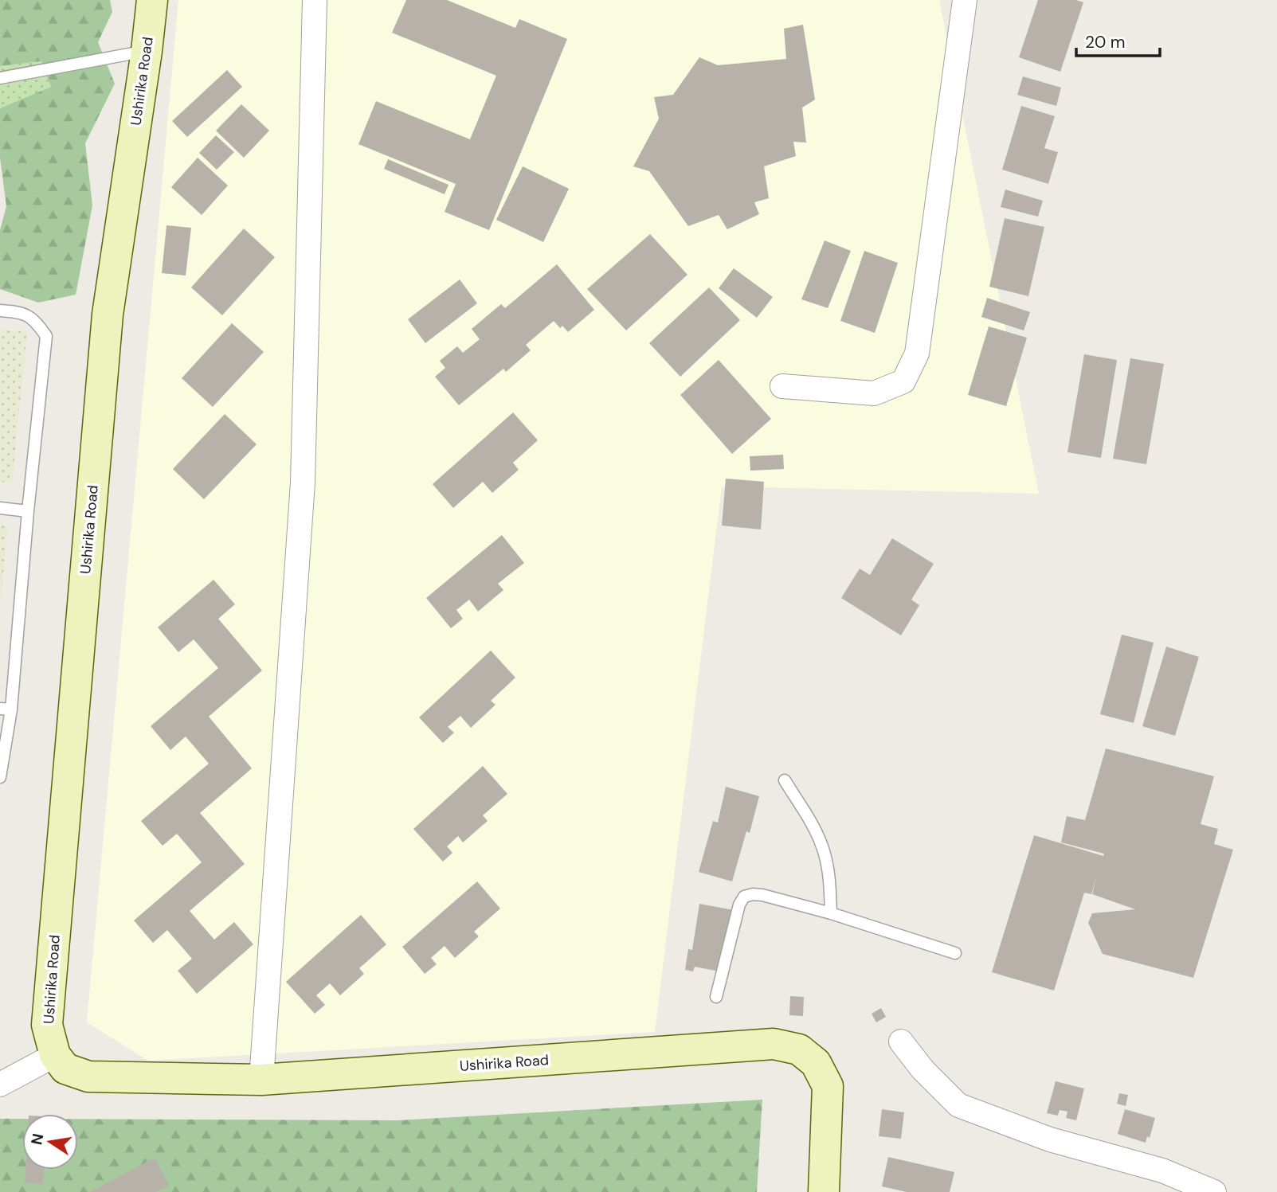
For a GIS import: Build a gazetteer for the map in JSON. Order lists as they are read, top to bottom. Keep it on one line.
{"streets":{"street":["Ushirika Road"]},"scale_bar":"20 m","north":"left"}
